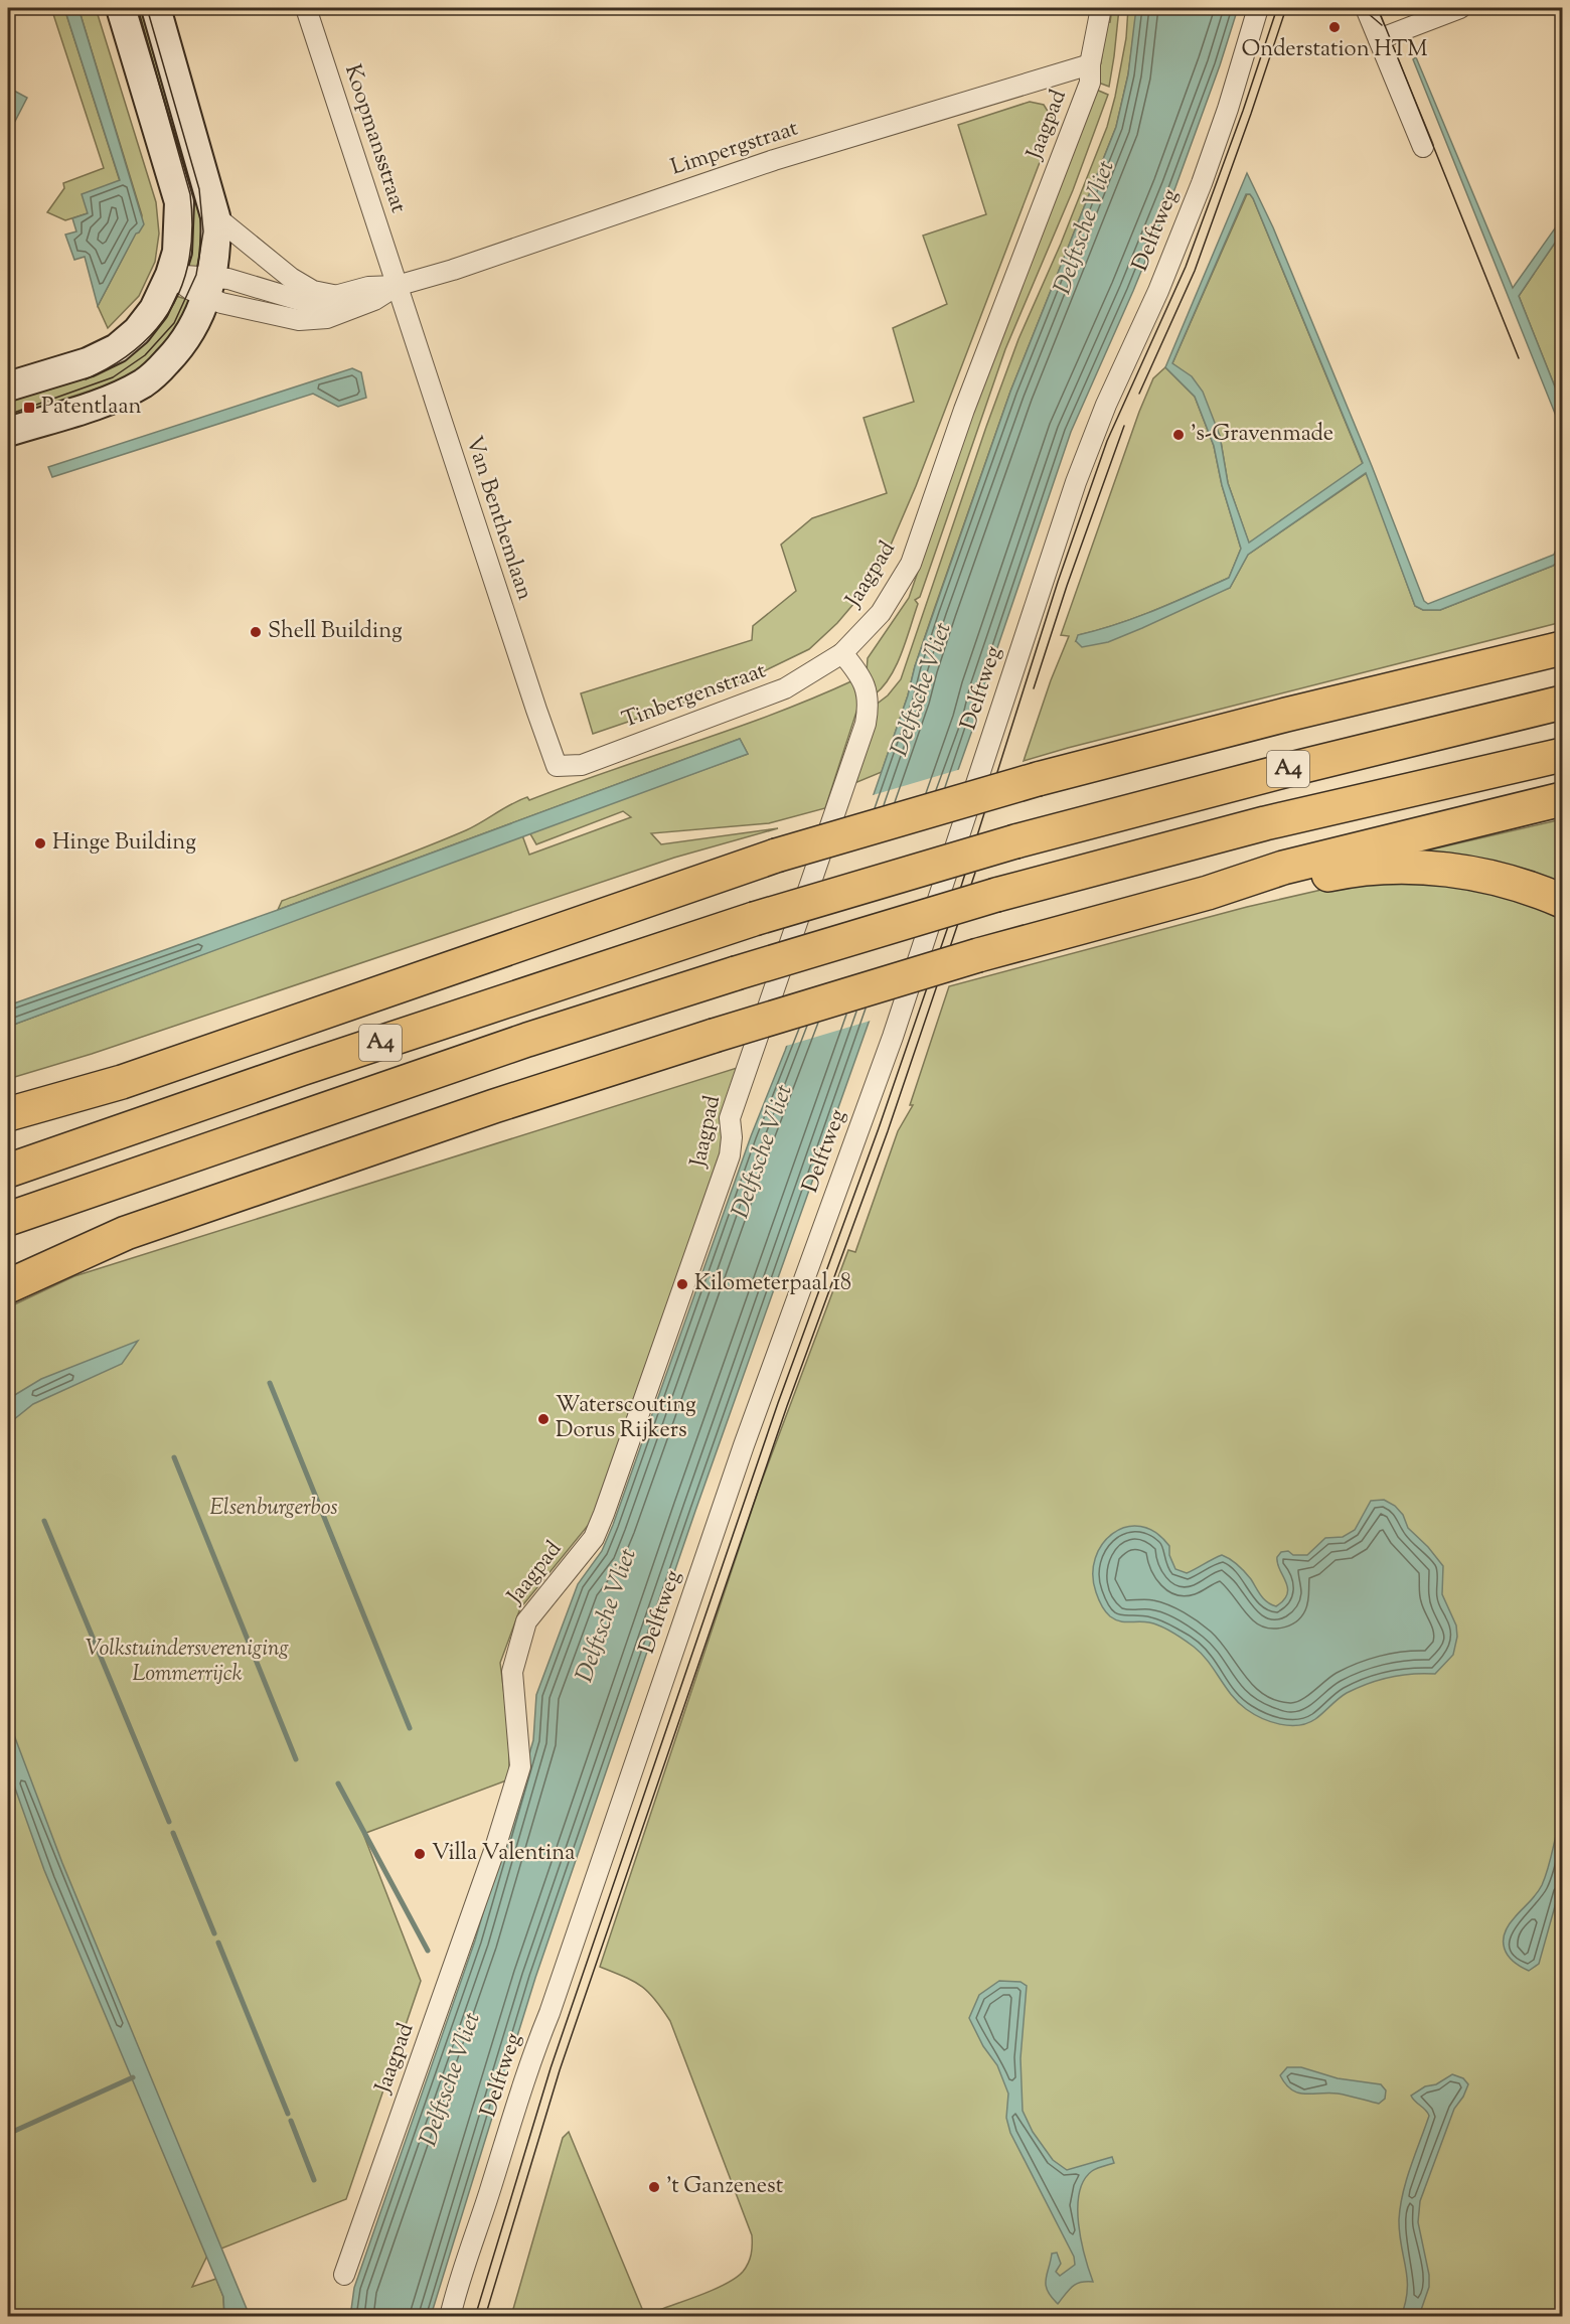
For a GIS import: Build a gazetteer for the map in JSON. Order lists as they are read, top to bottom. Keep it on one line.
{"streets":{"highway":["A4"],"street":["Jaagpad","Koopmansstraat","Limpergstraat","Delftweg","Van Benthemlaan","Tinbergenstraat"]},"crossings":[["Jaagpad","Limpergstraat"],["Jaagpad","Tinbergenstraat"],["Koopmansstraat","Limpergstraat"],["Koopmansstraat","Van Benthemlaan"],["Limpergstraat","Van Benthemlaan"],["Van Benthemlaan","Tinbergenstraat"]],"water":["Delftsche Vliet"],"parks":["Elsenburgerbos","Volkstuindersvereniging Lommerrijck"],"places":{"other":["Onderstation HTM","'s-Gravenmade","Shell Building","Hinge Building","Kilometerpaal 18","Waterscouting Dorus Rijkers","Villa Valentina","'t Ganzenest"],"transit":["Patentlaan"]}}
